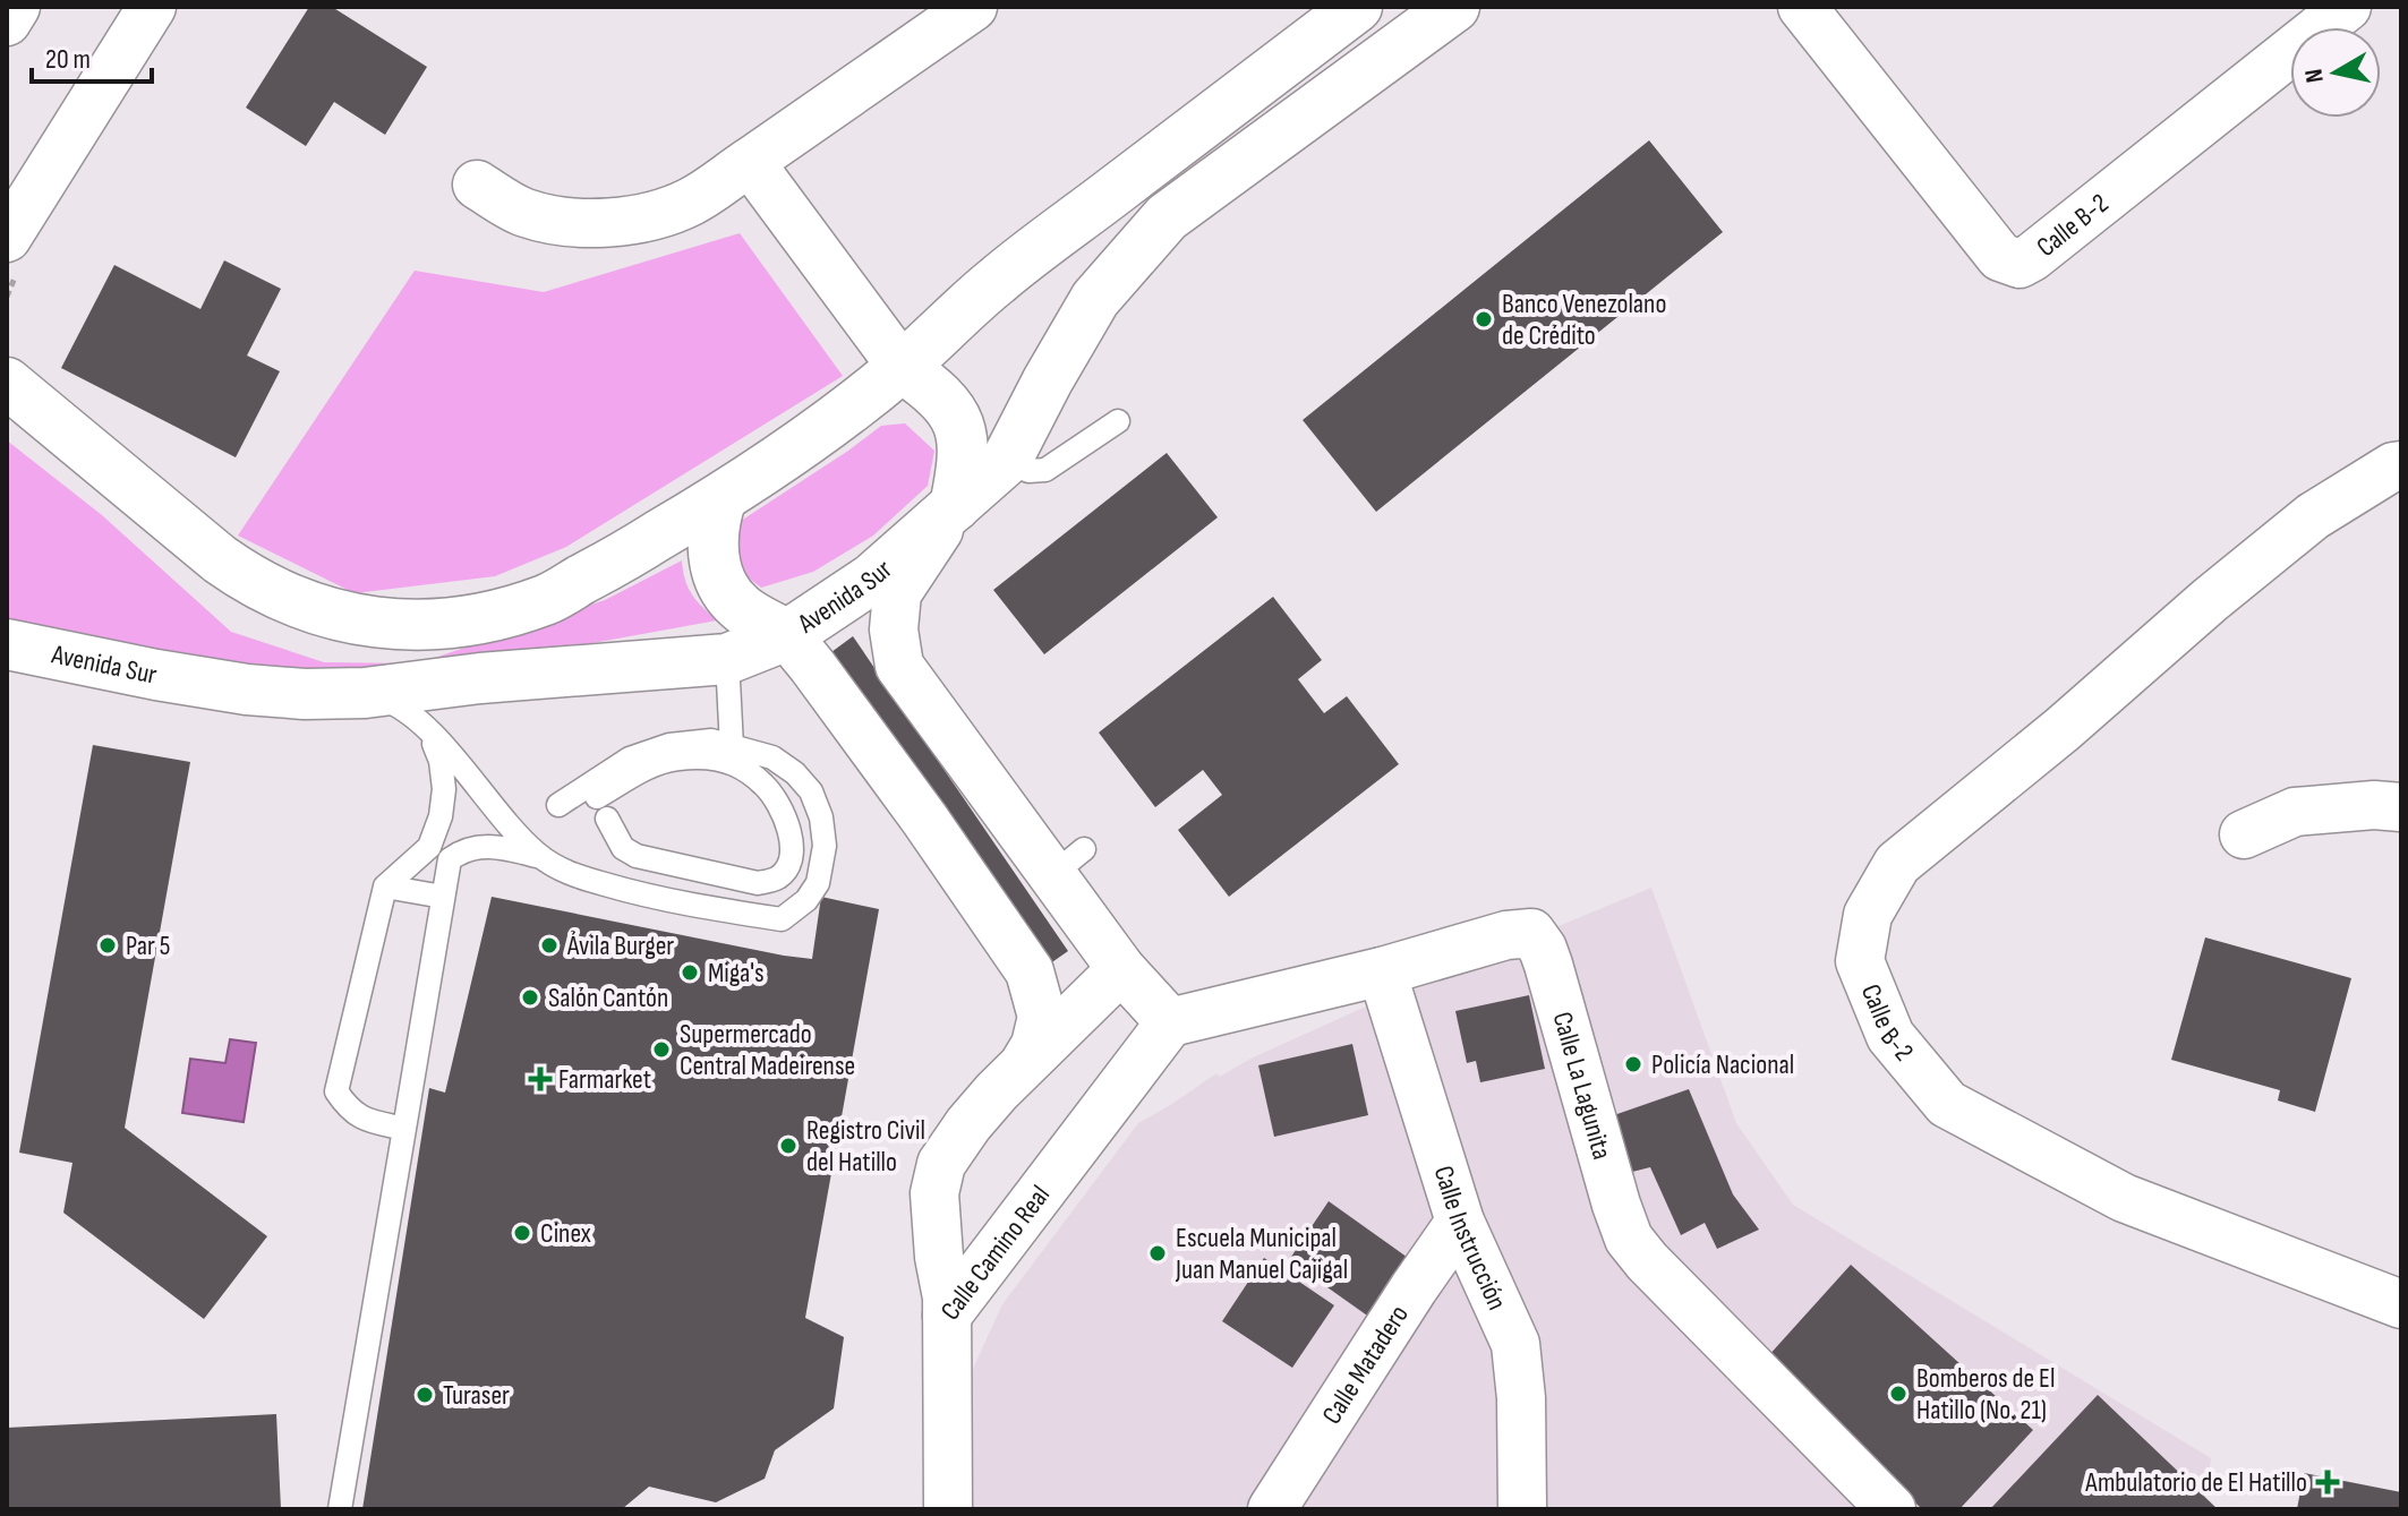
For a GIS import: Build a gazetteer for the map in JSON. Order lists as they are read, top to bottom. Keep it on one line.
{"streets":{"street":["Calle B-2","Avenida Sur","Calle La Lagunita","Calle Instrucción","Calle Camino Real","Calle Matadero"]},"crossings":[["Avenida Sur","Calle Camino Real"],["Calle La Lagunita","Calle Instrucción"],["Calle La Lagunita","Calle Camino Real"],["Calle Instrucción","Calle Matadero"]],"places":{"other":["Banco Venezolano de Crédito","Par 5","Ávila Burger","Miga's","Salón Cantón","Supermercado Central Madeirense","Policía Nacional","Registro Civil del Hatillo","Cinex","Escuela Municipal Juan Manuel Cajigal","Bomberos de El Hatillo (No. 21)","Turaser"],"health":["Farmarket","Ambulatorio de El Hatillo"]},"scale_bar":"20 m","north":"left"}
